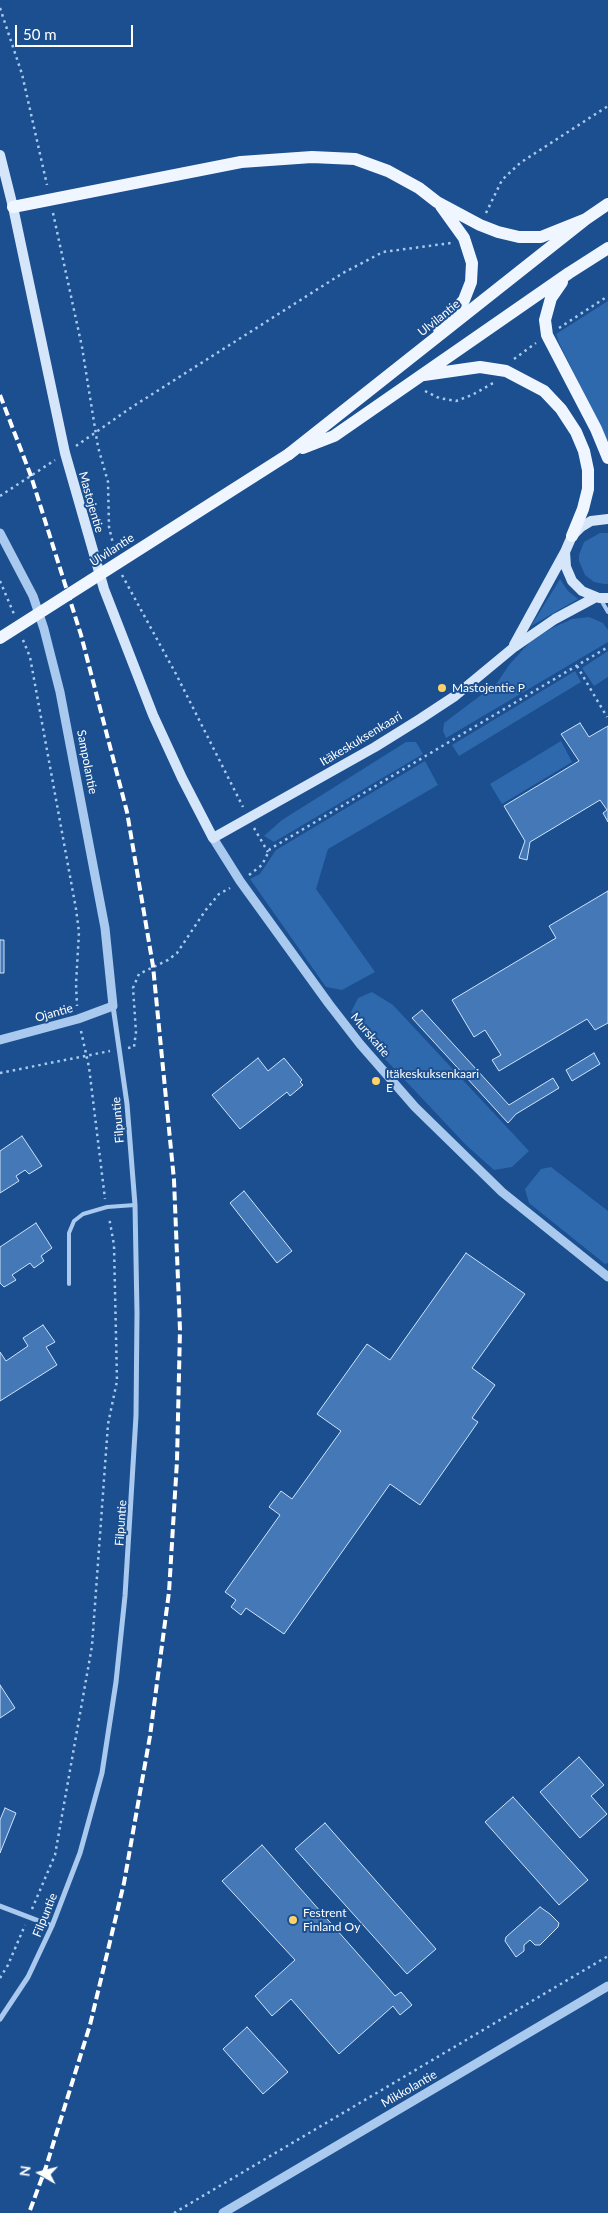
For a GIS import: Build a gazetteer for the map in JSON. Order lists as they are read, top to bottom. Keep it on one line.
{"streets":{"main road":["Ulvilantie","Mastojentie","Itäkeskuksenkaari"],"street":["Sampolantie","Ojantie","Murskatie","Filpuntie","Mikkolantie"]},"crossings":[["Mastojentie","Itäkeskuksenkaari"],["Mastojentie","Murskatie"],["Itäkeskuksenkaari","Murskatie"],["Sampolantie","Ojantie"],["Sampolantie","Filpuntie"],["Ojantie","Filpuntie"]],"places":["Mastojentie P","Itäkeskuksenkaari E","Festrent Finland Oy"],"scale_bar":"50 m","north":"left"}
